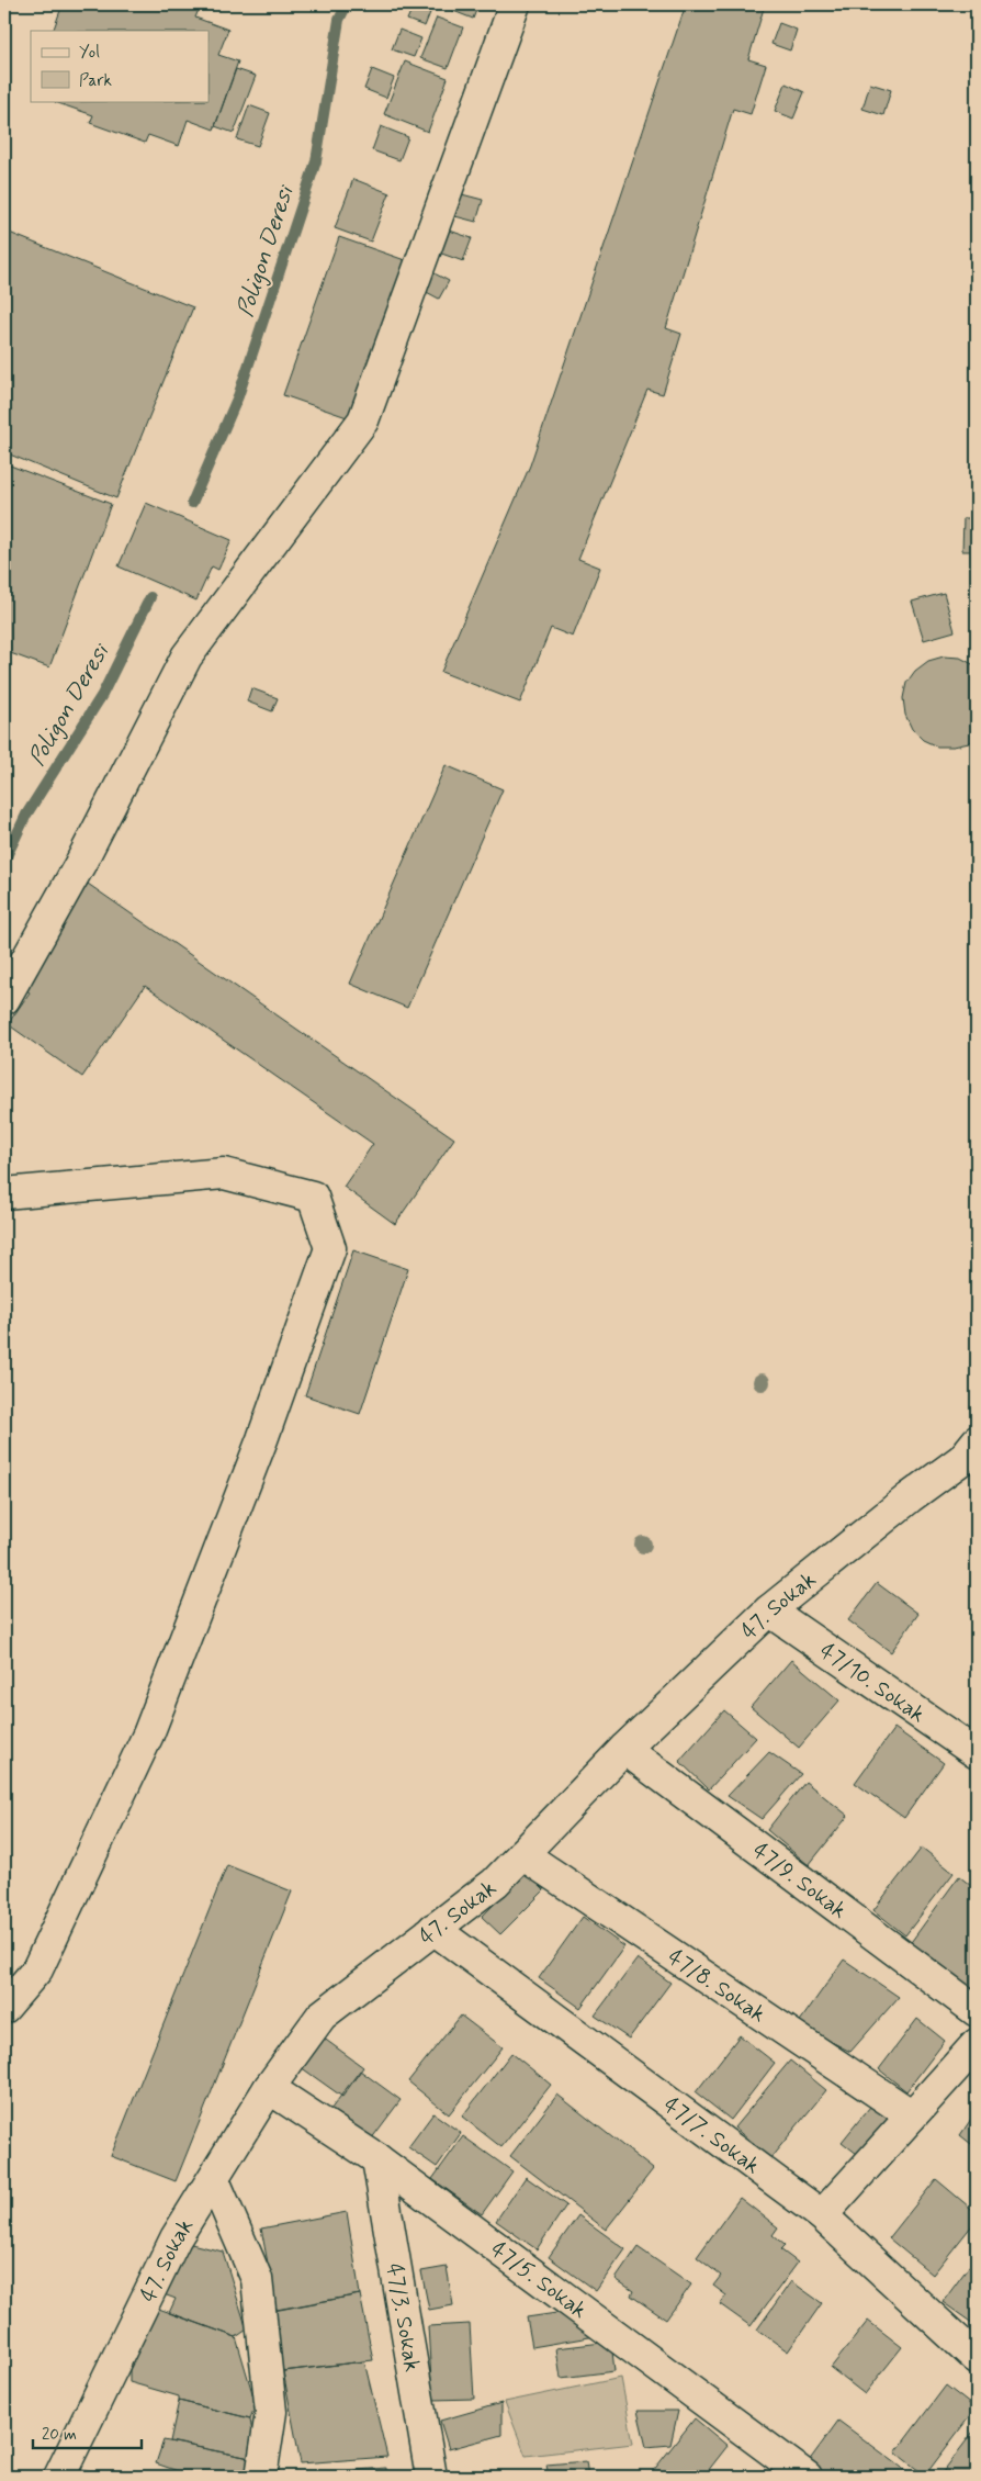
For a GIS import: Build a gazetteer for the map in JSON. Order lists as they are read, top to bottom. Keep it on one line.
{"streets":{"street":["47. Sokak","47/10. Sokak","47/9. Sokak","47/8. Sokak","47/7. Sokak","47/5. Sokak","47/3. Sokak"]},"crossings":[["47. Sokak","47/10. Sokak"],["47. Sokak","47/9. Sokak"],["47. Sokak","47/8. Sokak"],["47. Sokak","47/7. Sokak"],["47. Sokak","47/5. Sokak"],["47/5. Sokak","47/3. Sokak"]],"water":["Poligon Deresi"],"legend":["Yol","Park"],"scale_bar":"20 m"}
